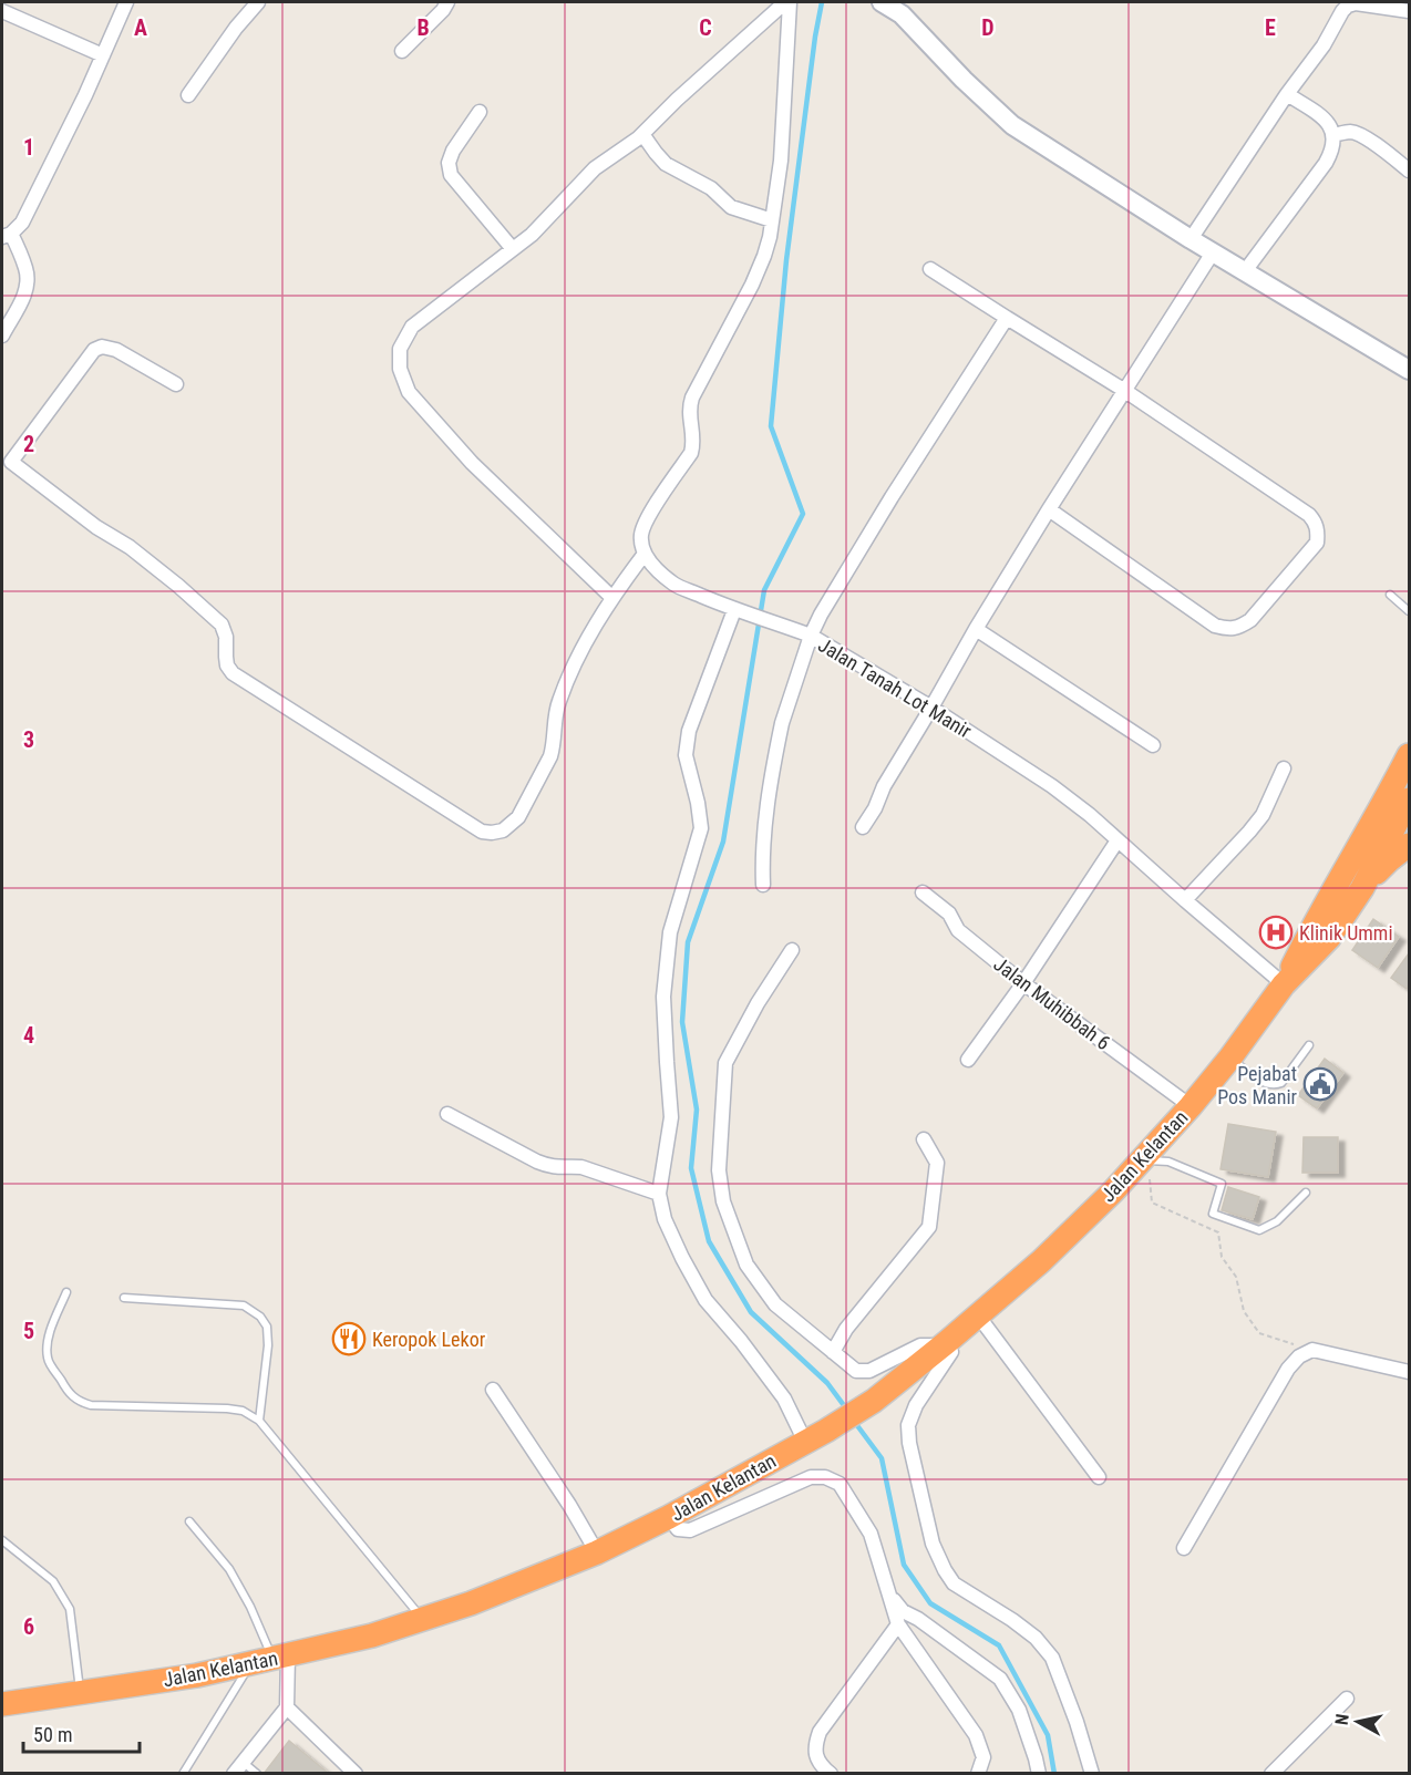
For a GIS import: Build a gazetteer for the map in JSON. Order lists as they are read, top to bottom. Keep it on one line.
{"streets":{"highway":["Jalan Kelantan"],"street":["Jalan Tanah Lot Manir","Jalan Muhibbah 6"]},"crossings":[["Jalan Tanah Lot Manir","Jalan Kelantan"],["Jalan Muhibbah 6","Jalan Kelantan"]],"places":{"hospital":["Klinik Ummi"],"public building":["Pejabat Pos Manir"],"restaurant":["Keropok Lekor"]},"scale_bar":"50 m","north":"left","grid":{"columns":["A","B","C","D","E"],"rows":["1","2","3","4","5","6"]}}
